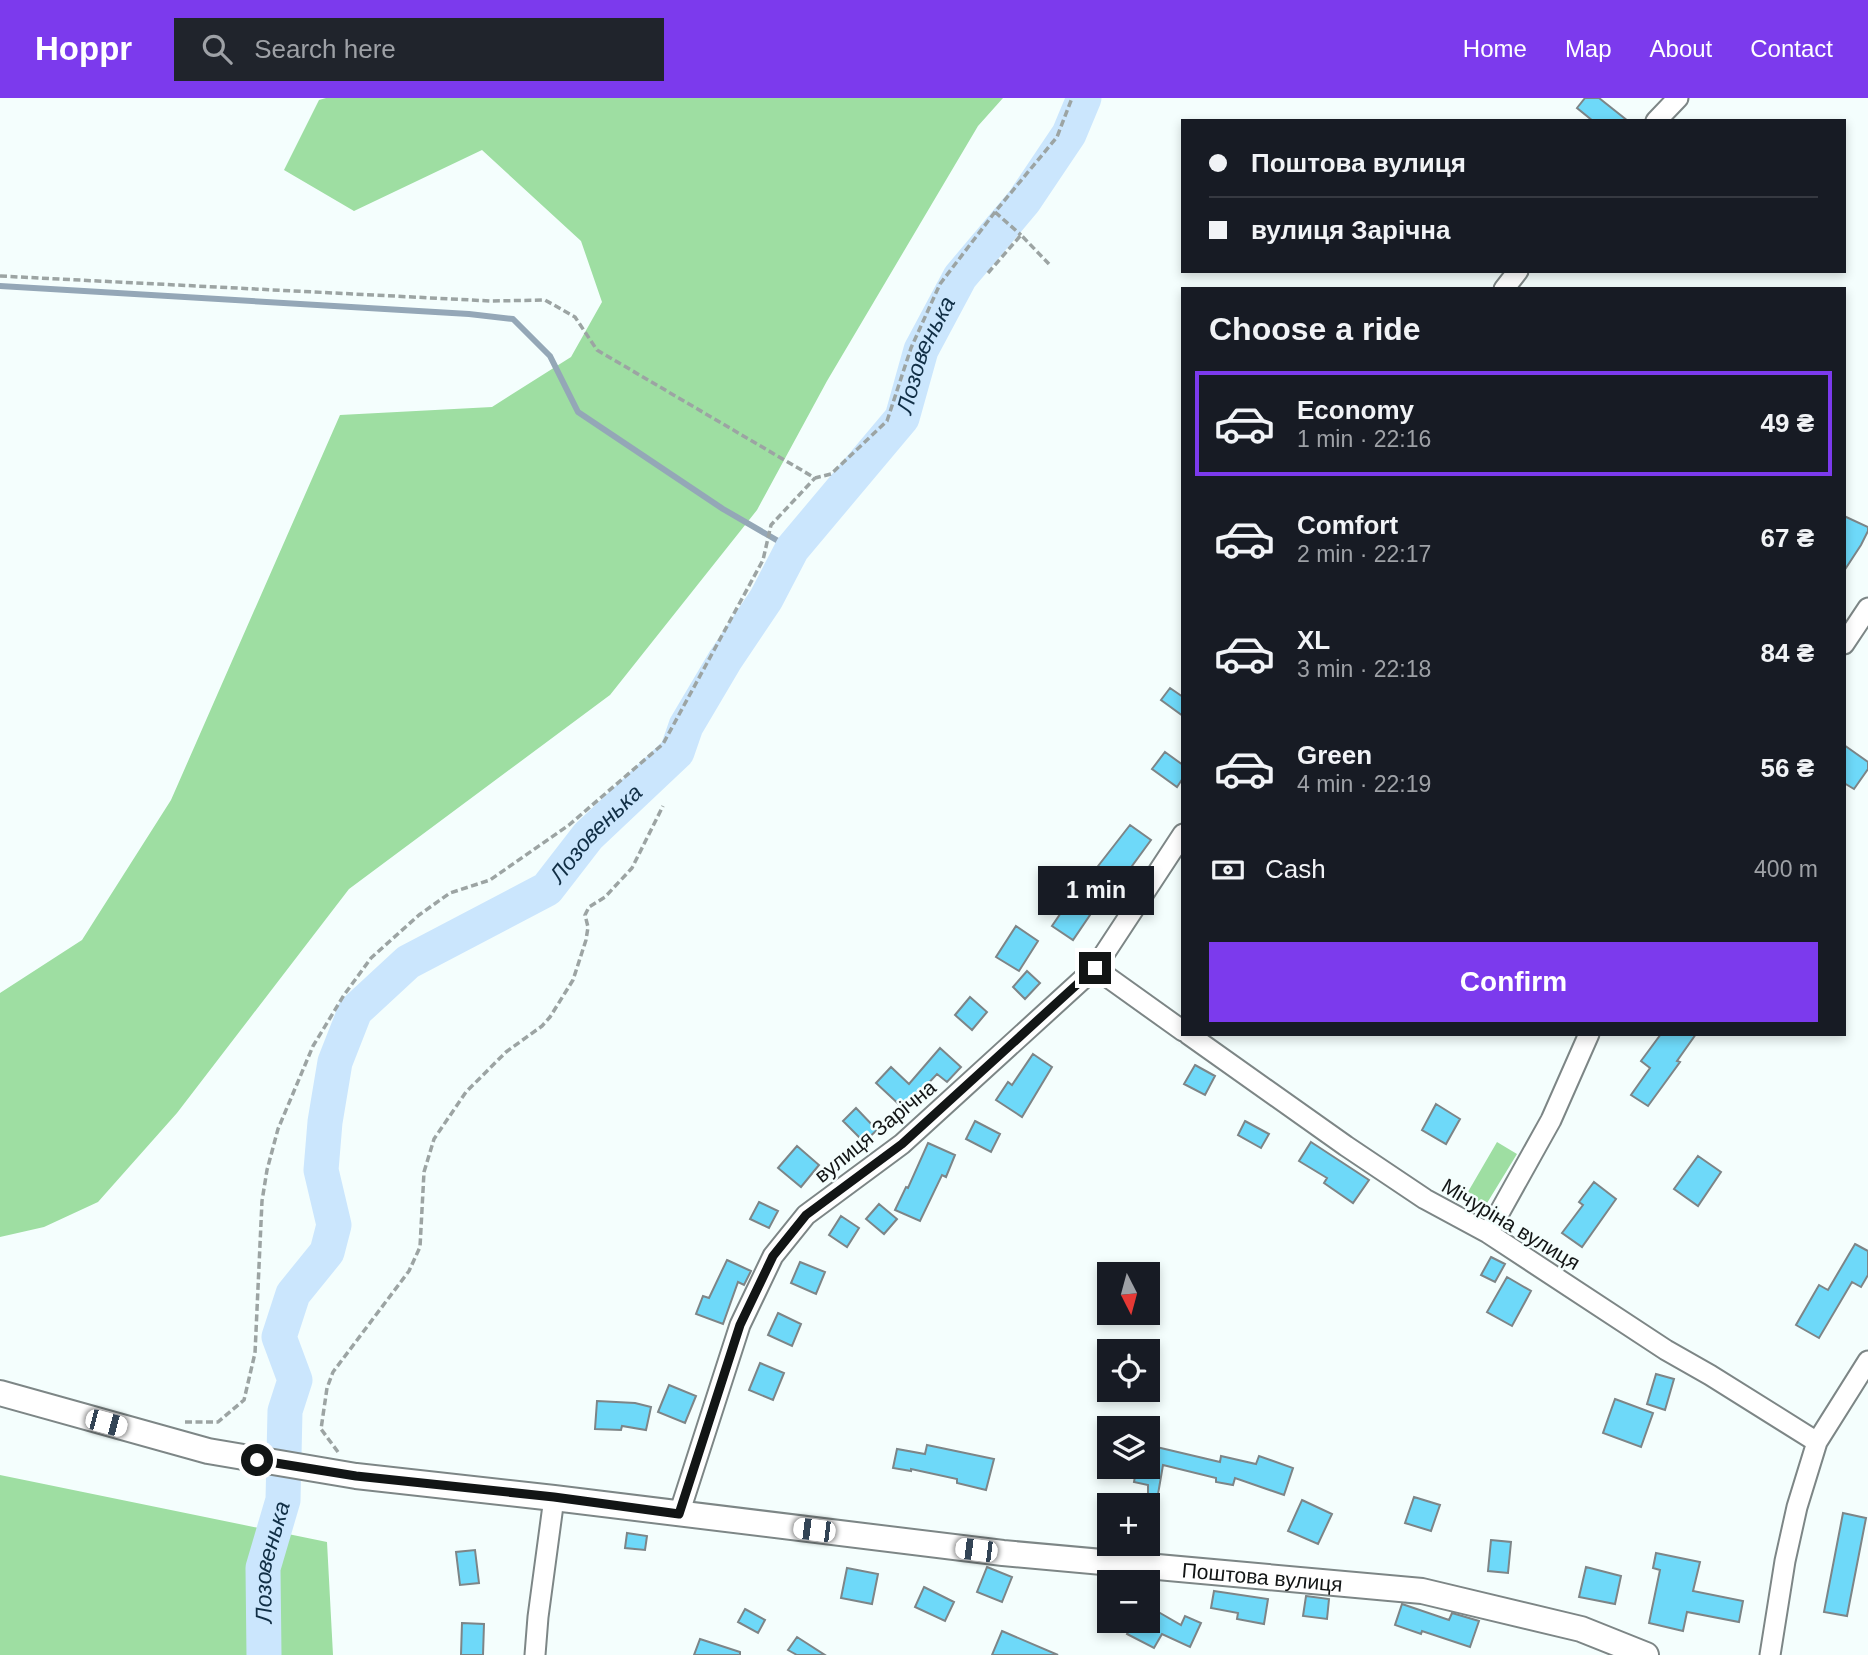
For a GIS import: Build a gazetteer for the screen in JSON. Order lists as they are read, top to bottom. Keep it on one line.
{"streets":{"street":["вулиця Зарічна","Мічуріна вулиця","Поштова вулиця"]},"crossings":[["вулиця Зарічна","Поштова вулиця"]],"water":["Лозовенька"],"north":"bottom","page":{"header":"Hoppr","search":"Search here","nav":["Home","Map","About","Contact"],"banner":["Поштова вулиця","вулиця Зарічна"],"heading":"Choose a ride","list":[{"name":"Economy","note":"1 min · 22:16","value":"49 ₴"},{"name":"Comfort","note":"2 min · 22:17","value":"67 ₴"},{"name":"XL","note":"3 min · 22:18","value":"84 ₴"},{"name":"Green","note":"4 min · 22:19","value":"56 ₴"}],"pay":["Cash","400 m"],"bubble":"1 min","buttons":"Confirm","map_buttons":["+","−"]}}
